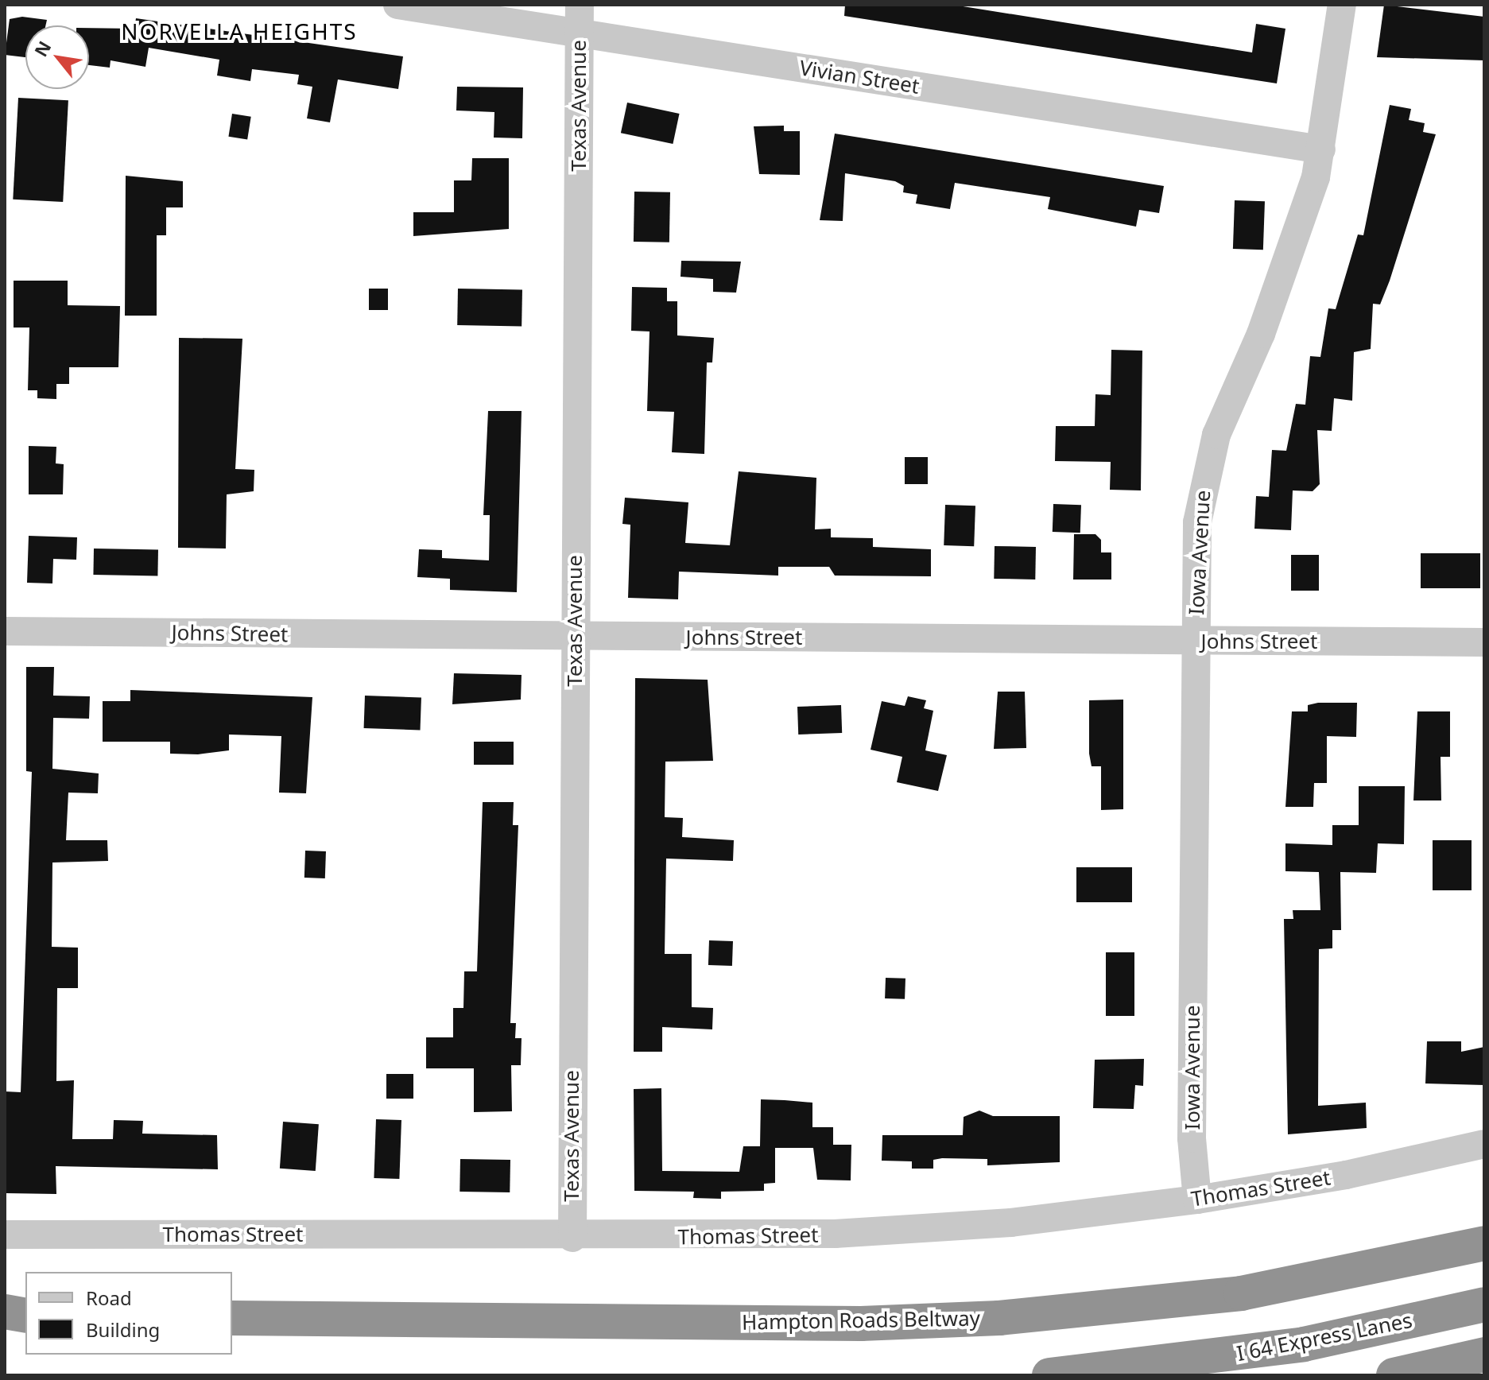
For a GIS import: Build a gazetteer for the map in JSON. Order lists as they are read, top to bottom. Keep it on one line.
{"streets":{"highway":["Hampton Roads Beltway","I 64 Express Lanes"],"street":["Vivian Street","Texas Avenue","Iowa Avenue","Johns Street","Thomas Street"]},"crossings":[["Vivian Street","Texas Avenue"],["Vivian Street","Iowa Avenue"],["Texas Avenue","Johns Street"],["Texas Avenue","Thomas Street"],["Iowa Avenue","Johns Street"],["Iowa Avenue","Thomas Street"]],"districts":["NORVELLA HEIGHTS"],"legend":["Road","Building"],"north":"top left"}
